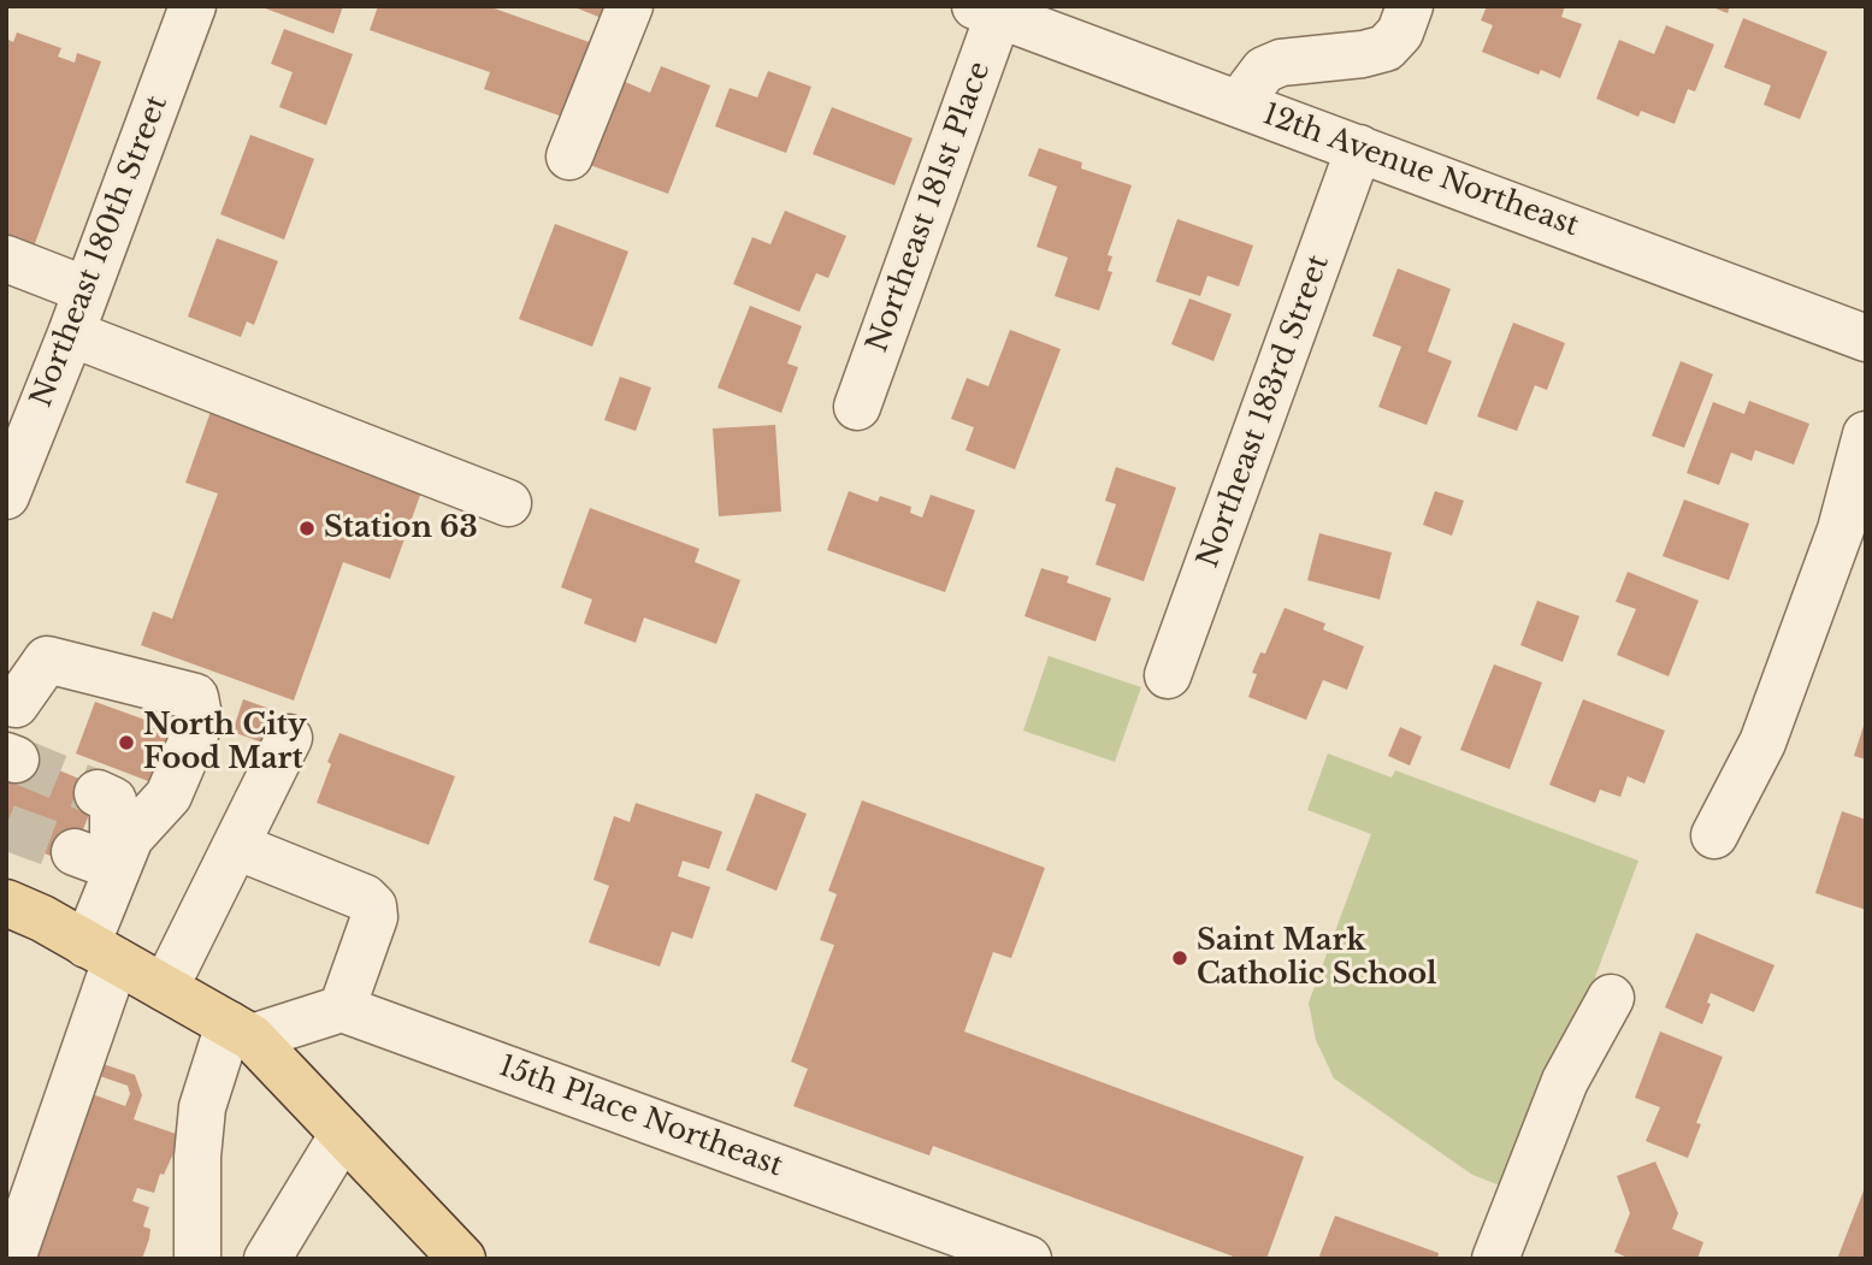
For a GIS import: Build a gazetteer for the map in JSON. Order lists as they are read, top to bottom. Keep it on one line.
{"streets":{"street":["12th Avenue Northeast","Northeast 181st Place","Northeast 180th Street","Northeast 183rd Street","15th Place Northeast"]},"crossings":[["12th Avenue Northeast","Northeast 181st Place"],["12th Avenue Northeast","Northeast 183rd Street"]],"places":["Station 63","North City Food Mart","Saint Mark Catholic School"]}
